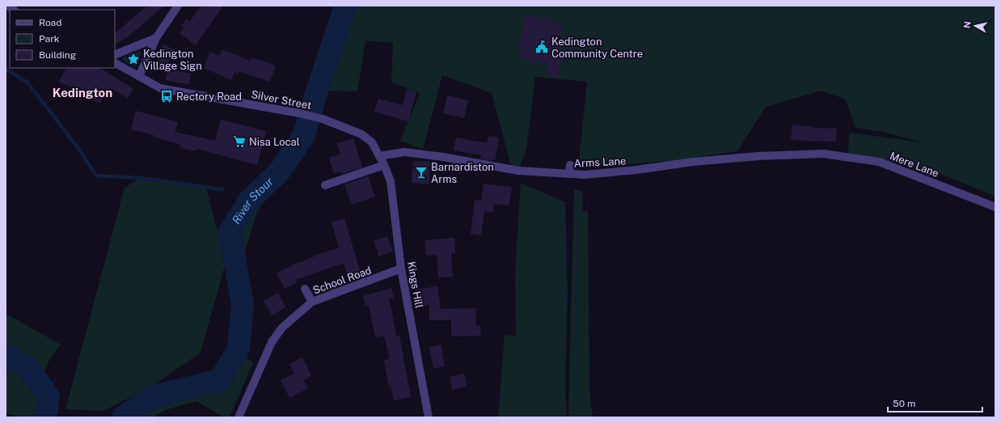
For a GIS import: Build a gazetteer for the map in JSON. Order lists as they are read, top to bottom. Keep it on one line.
{"streets":{"street":["Silver Street","Arms Lane","Mere Lane","School Road","Kings Hill"]},"crossings":[["Silver Street","Arms Lane"],["Silver Street","Kings Hill"],["Arms Lane","Mere Lane"],["Arms Lane","Kings Hill"],["School Road","Kings Hill"]],"districts":["Kedington"],"water":["River Stour"],"places":{"public building":["Kedington Community Centre"],"place":["Kedington Village Sign"],"bus stop":["Rectory Road"],"supermarket":["Nisa Local"],"bar":["Barnardiston Arms"]},"legend":["Road","Park","Building"],"scale_bar":"50 m","north":"left"}
